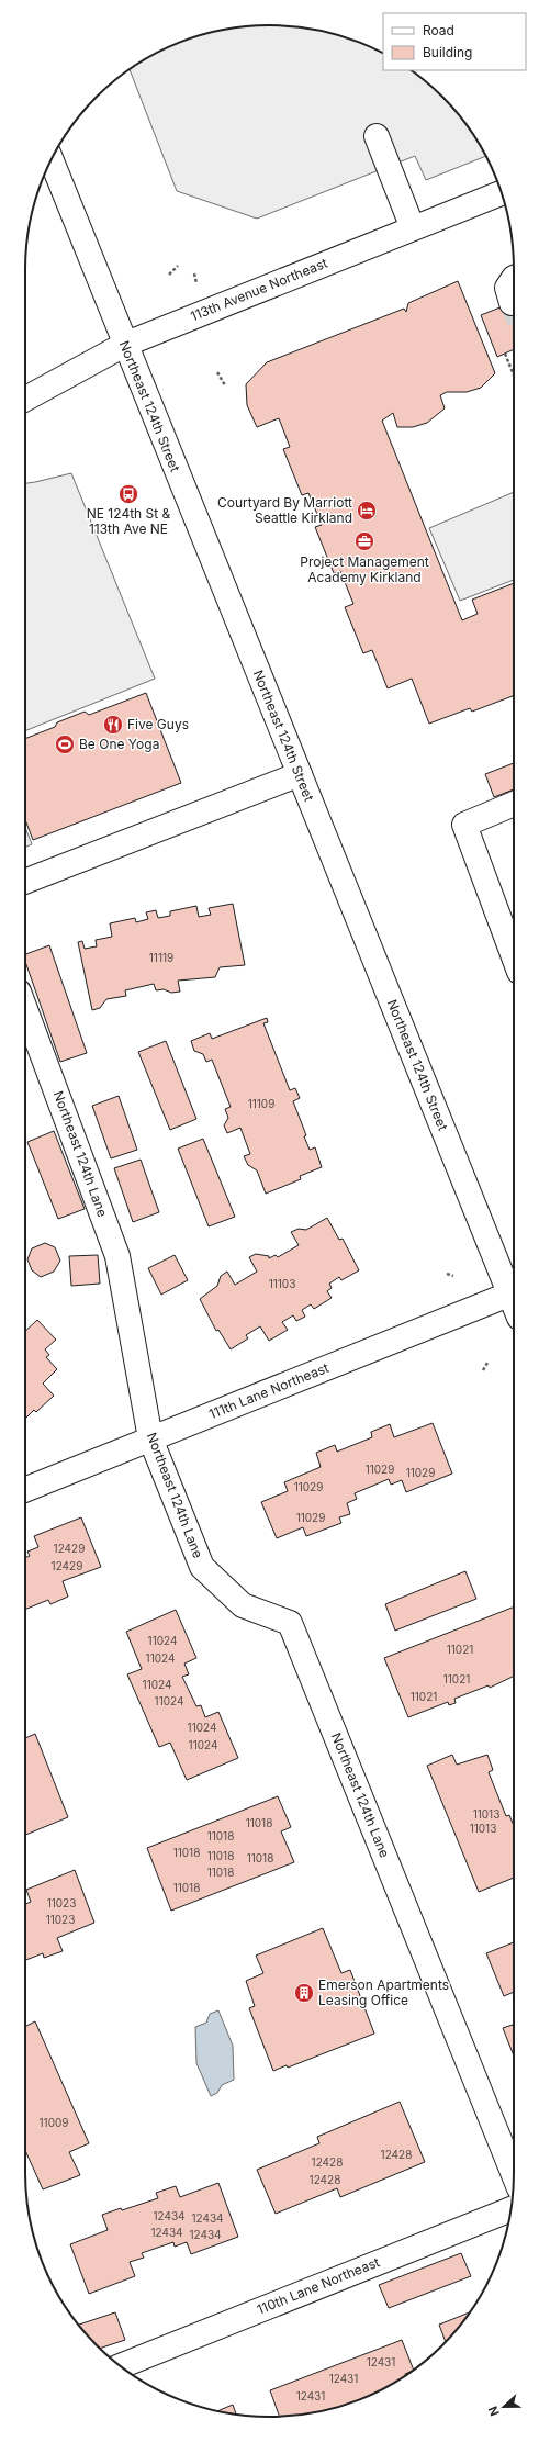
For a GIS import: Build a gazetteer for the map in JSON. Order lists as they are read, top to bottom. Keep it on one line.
{"streets":{"street":["113th Avenue Northeast","Northeast 124th Street","Northeast 124th Lane","111th Lane Northeast","110th Lane Northeast"]},"crossings":[["113th Avenue Northeast","Northeast 124th Street"],["Northeast 124th Lane","111th Lane Northeast"]],"places":{"bus stop":["NE 124th St & 113th Ave NE"],"hotel":["Courtyard By Marriott Seattle Kirkland"],"office":["Project Management Academy Kirkland"],"restaurant":["Five Guys"],"sports":["Be One Yoga"],"building":["Emerson Apartments Leasing Office"]},"house_numbers":["11119","11109","11103","11029","11029","11029","11029","12429","12429","11024","11021","11024","11021","11024","11021","11024","11024","11024","11013","11018","11013","11018","11018","11018","11018","11018","11018","11023","11023","11009","12428","12428","12428","12434","12434","12434","12434","12431","12431","12431"],"legend":["Road","Building"],"north":"left"}
